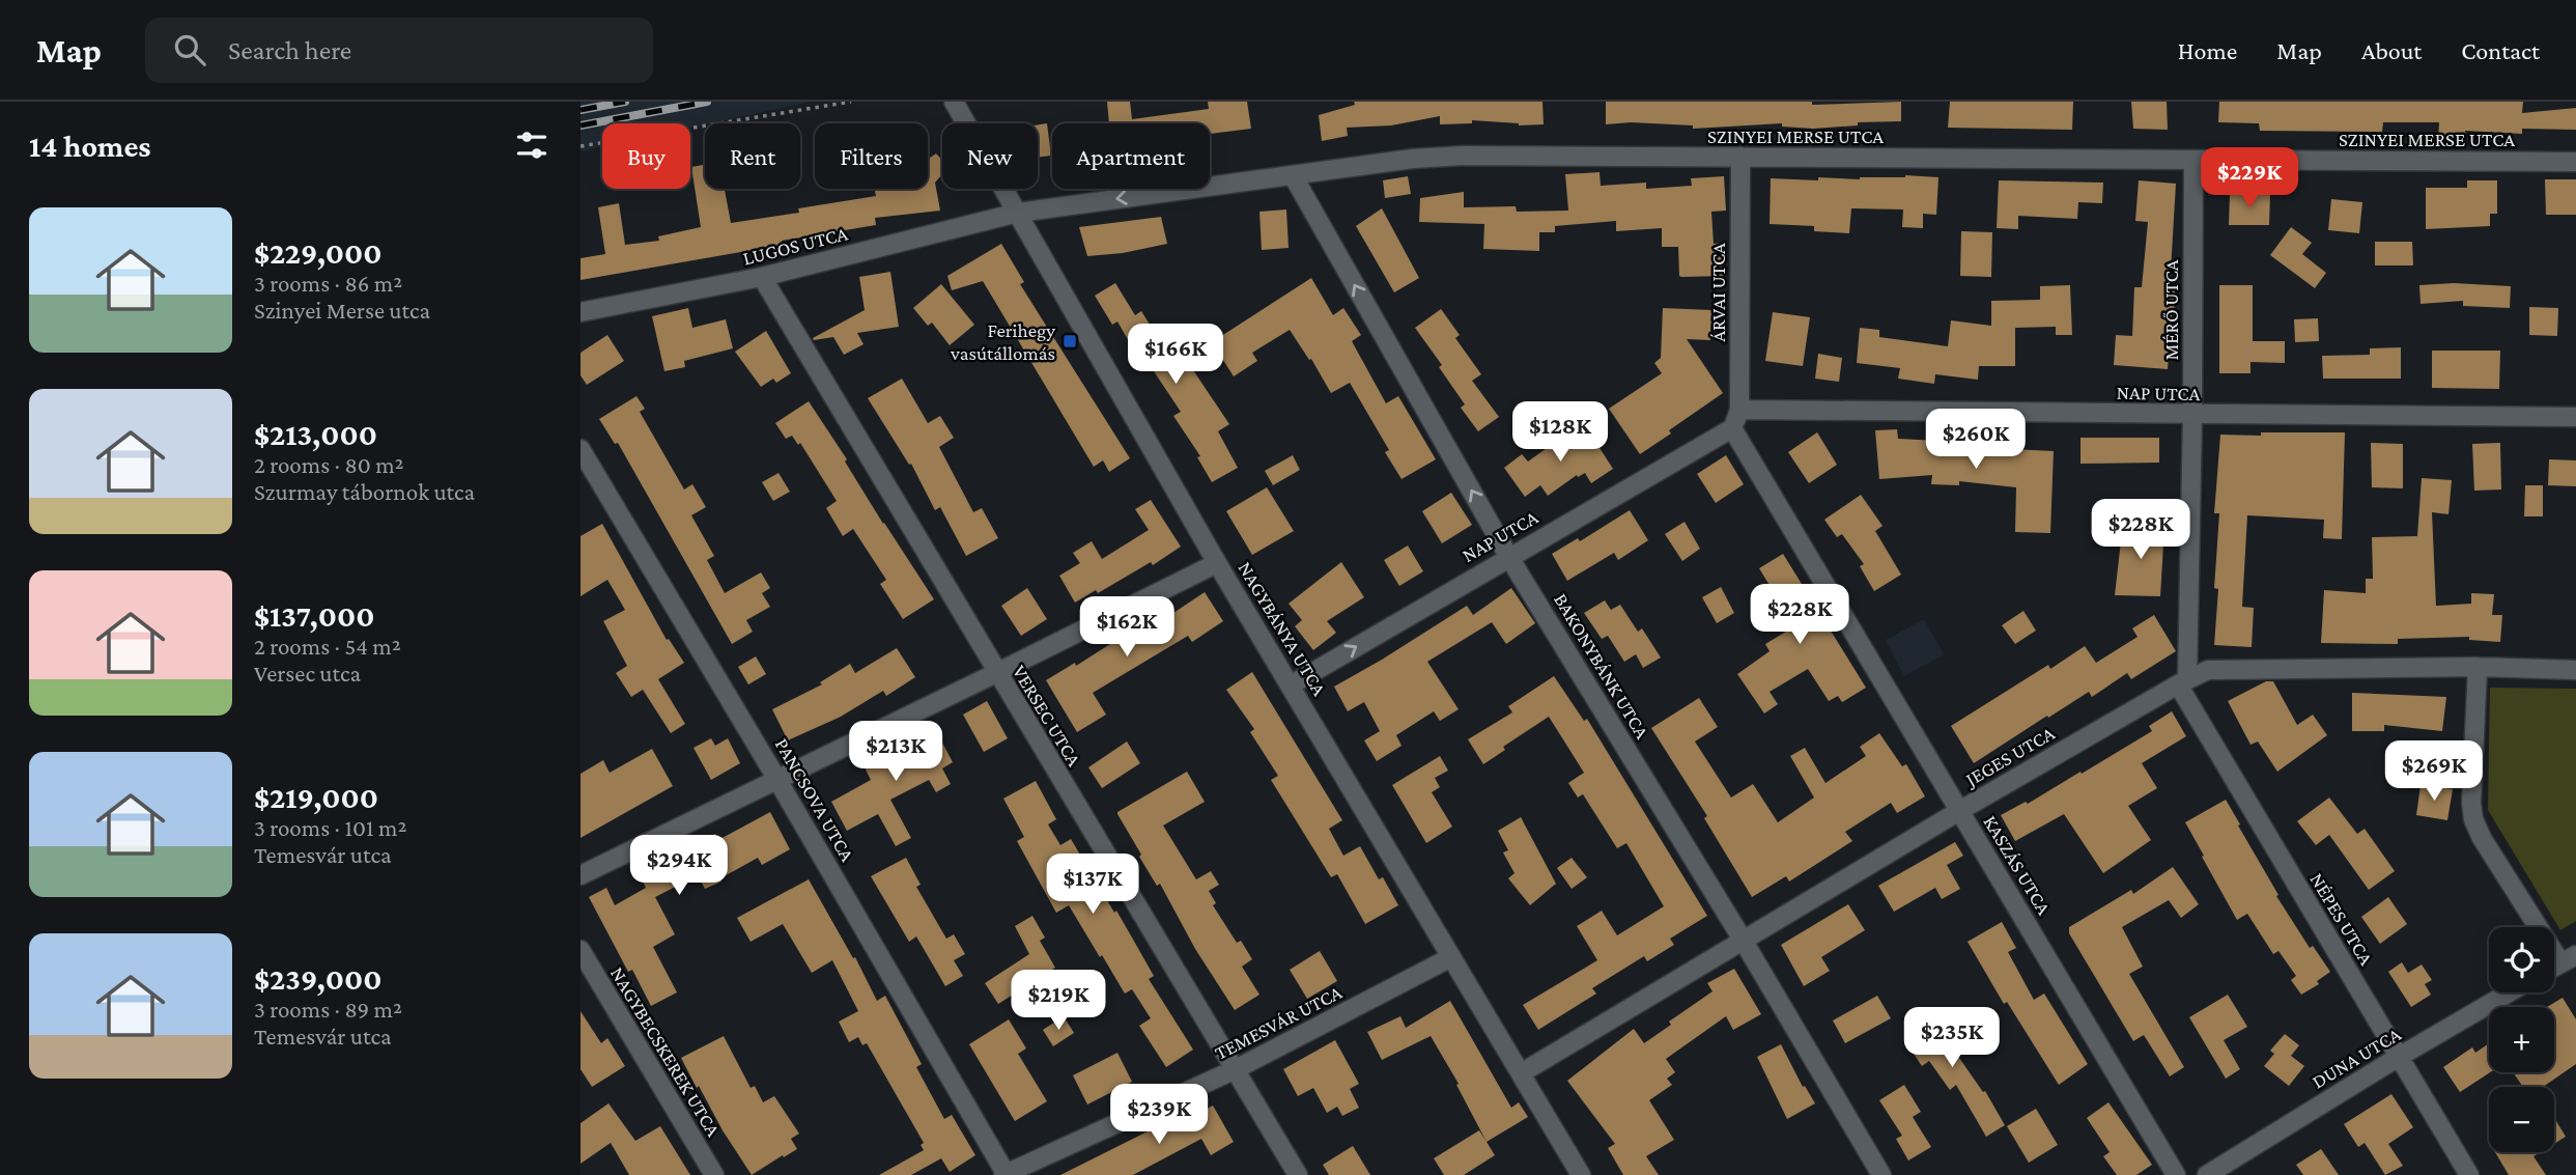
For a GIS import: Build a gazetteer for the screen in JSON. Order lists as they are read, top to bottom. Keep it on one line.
{"streets":{"street":["SZINYEI MERSE UTCA","LUGOS UTCA","ÁRVAI UTCA","MÉRŐ UTCA","NAP UTCA","NAGYBÁNYA UTCA","BAKONYBÁNK UTCA","VERSEC UTCA","JEGES UTCA","PANCSOVA UTCA","KASZÁS UTCA","NÉPES UTCA","TEMESVÁR UTCA","NAGYBECSKEREK UTCA","DUNA UTCA"]},"crossings":[["SZINYEI MERSE UTCA","LUGOS UTCA"],["SZINYEI MERSE UTCA","ÁRVAI UTCA"],["SZINYEI MERSE UTCA","MÉRŐ UTCA"],["SZINYEI MERSE UTCA","NAGYBÁNYA UTCA"],["SZINYEI MERSE UTCA","BAKONYBÁNK UTCA"],["LUGOS UTCA","NAGYBÁNYA UTCA"],["LUGOS UTCA","VERSEC UTCA"],["ÁRVAI UTCA","NAP UTCA"],["ÁRVAI UTCA","KASZÁS UTCA"],["MÉRŐ UTCA","NAP UTCA"],["MÉRŐ UTCA","JEGES UTCA"],["MÉRŐ UTCA","NÉPES UTCA"],["NAP UTCA","NAGYBÁNYA UTCA"],["NAP UTCA","BAKONYBÁNK UTCA"],["NAP UTCA","KASZÁS UTCA"],["NAGYBÁNYA UTCA","JEGES UTCA"],["NAGYBÁNYA UTCA","TEMESVÁR UTCA"],["BAKONYBÁNK UTCA","JEGES UTCA"],["VERSEC UTCA","TEMESVÁR UTCA"],["JEGES UTCA","KASZÁS UTCA"],["JEGES UTCA","NÉPES UTCA"],["PANCSOVA UTCA","TEMESVÁR UTCA"],["NÉPES UTCA","DUNA UTCA"]],"one_way":["BAKONYBÁNK UTCA"],"places":{"transit":["Ferihegy vasútállomás"]},"page":{"header":"Map","search":"Search here","nav":["Home","Map","About","Contact"],"heading":"14 homes","chip":["Buy","Rent","Filters","New","Apartment"],"price":["$229K","$166K","$128K","$260K","$228K","$228K","$162K","$213K","$269K","$294K","$137K","$219K","$235K","$239K"],"list":[{"name":"$229,000","note":"3 rooms · 86 m² · Szinyei Merse utca"},{"name":"$213,000","note":"2 rooms · 80 m² · Szurmay tábornok utca"},{"name":"$137,000","note":"2 rooms · 54 m² · Versec utca"},{"name":"$219,000","note":"3 rooms · 101 m² · Temesvár utca"},{"name":"$239,000","note":"3 rooms · 89 m² · Temesvár utca"}],"map_buttons":["+","−"]}}
